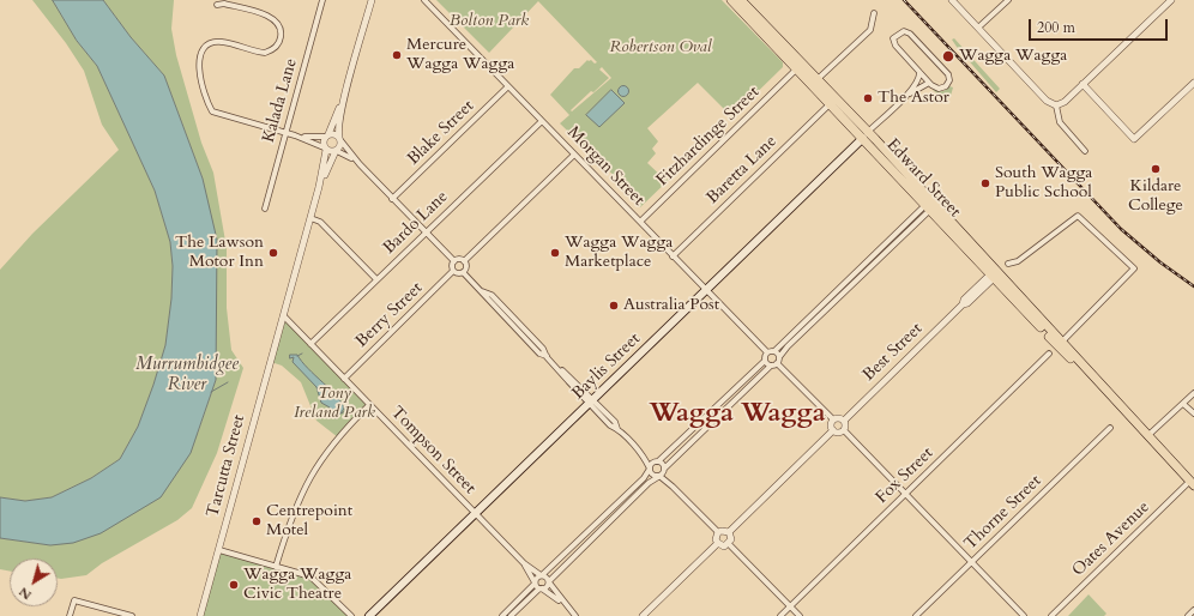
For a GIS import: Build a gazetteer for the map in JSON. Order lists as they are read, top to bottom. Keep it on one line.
{"streets":{"highway":["Edward Street"],"main road":["Baylis Street"],"street":["Kalada Lane","Blake Street","Fitzhardinge Street","Morgan Street","Baretta Lane","Bardo Lane","Berry Street","Best Street","Tompson Street","Tarcutta Street","Fox Street","Thorne Street","Oates Avenue"]},"crossings":[["Blake Street","Morgan Street"],["Fitzhardinge Street","Morgan Street"],["Fitzhardinge Street","Edward Street"],["Morgan Street","Baretta Lane"],["Morgan Street","Bardo Lane"],["Morgan Street","Baylis Street"],["Baretta Lane","Edward Street"],["Edward Street","Best Street"],["Edward Street","Baylis Street"],["Edward Street","Oates Avenue"],["Bardo Lane","Tompson Street"],["Berry Street","Tompson Street"],["Baylis Street","Tompson Street"],["Tompson Street","Tarcutta Street"]],"districts":["Wagga Wagga"],"water":["Murrumbidgee River"],"parks":["Bolton Park","Robertson Oval","Tony Ireland Park"],"places":["Mercure Wagga Wagga","Wagga Wagga","The Astor","Kildare College","South Wagga Public School","The Lawson Motor Inn","Wagga Wagga Marketplace","Australia Post","Centrepoint Motel","Wagga Wagga Civic Theatre"],"scale_bar":"200 m","north":"bottom left"}
